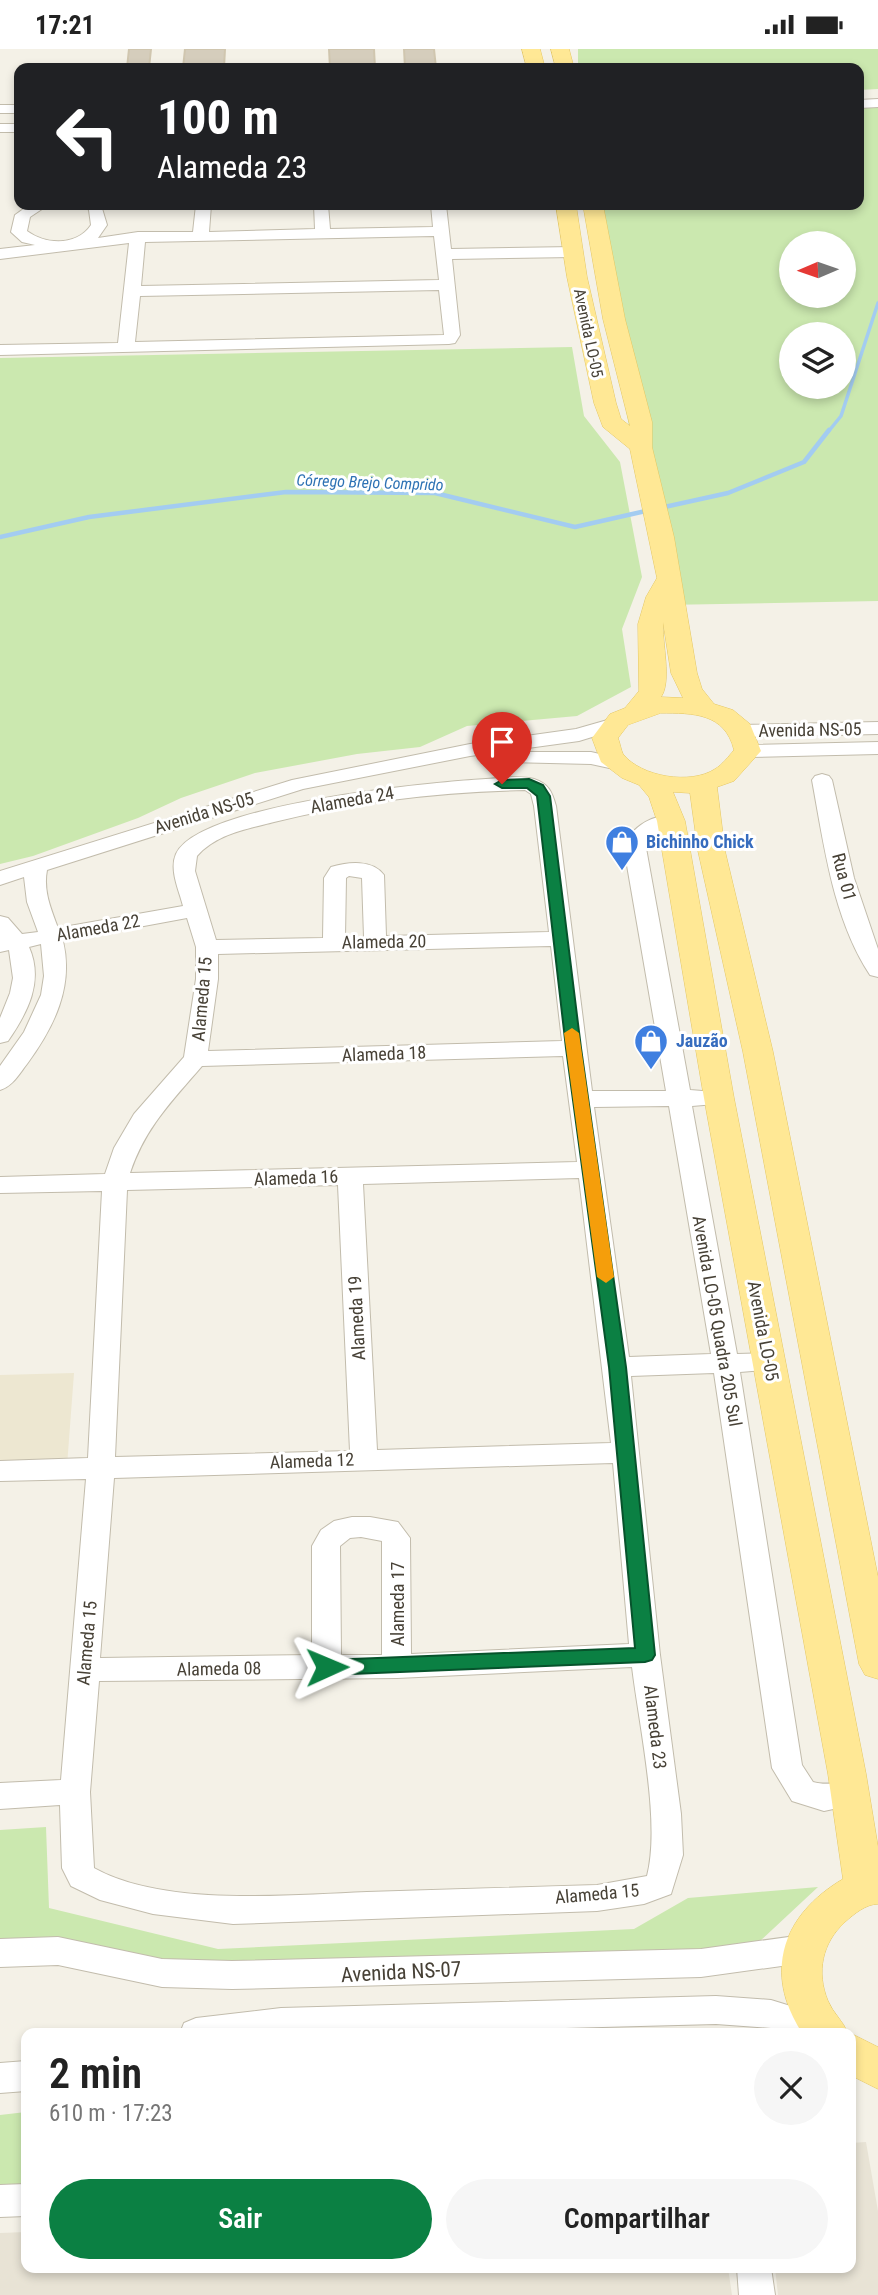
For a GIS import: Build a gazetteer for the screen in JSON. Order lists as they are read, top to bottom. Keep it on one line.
{"streets":{"main road":["Avenida LO-05"],"street":["Avenida NS-05","Alameda 24","Rua 01","Alameda 22","Alameda 20","Alameda 15","Alameda 18","Alameda 16","Alameda 19","Avenida LO-05 Quadra 205 Sul","Alameda 12","Alameda 17","Alameda 08","Alameda 23","Avenida NS-07"]},"crossings":[["Avenida LO-05","Avenida NS-05"],["Avenida LO-05","Avenida LO-05 Quadra 205 Sul"],["Alameda 24","Alameda 15"],["Alameda 24","Alameda 23"],["Alameda 22","Alameda 15"],["Alameda 20","Alameda 15"],["Alameda 20","Alameda 23"],["Alameda 15","Alameda 18"],["Alameda 15","Alameda 16"],["Alameda 15","Alameda 12"],["Alameda 15","Alameda 08"],["Alameda 15","Alameda 23"],["Alameda 18","Alameda 23"],["Alameda 16","Alameda 19"],["Alameda 16","Alameda 23"],["Alameda 19","Alameda 12"],["Alameda 12","Alameda 23"],["Alameda 17","Alameda 08"],["Alameda 08","Alameda 23"]],"water":["Córrego Brejo Comprido"],"places":{"shop":["Bichinho Chick","Jauzão"]},"north":"left","page":{"status":"17:21","turn":["100 m","Alameda 23"],"heading":["2 min","610 m · 17:23"],"buttons":["Sair","Compartilhar"]}}
